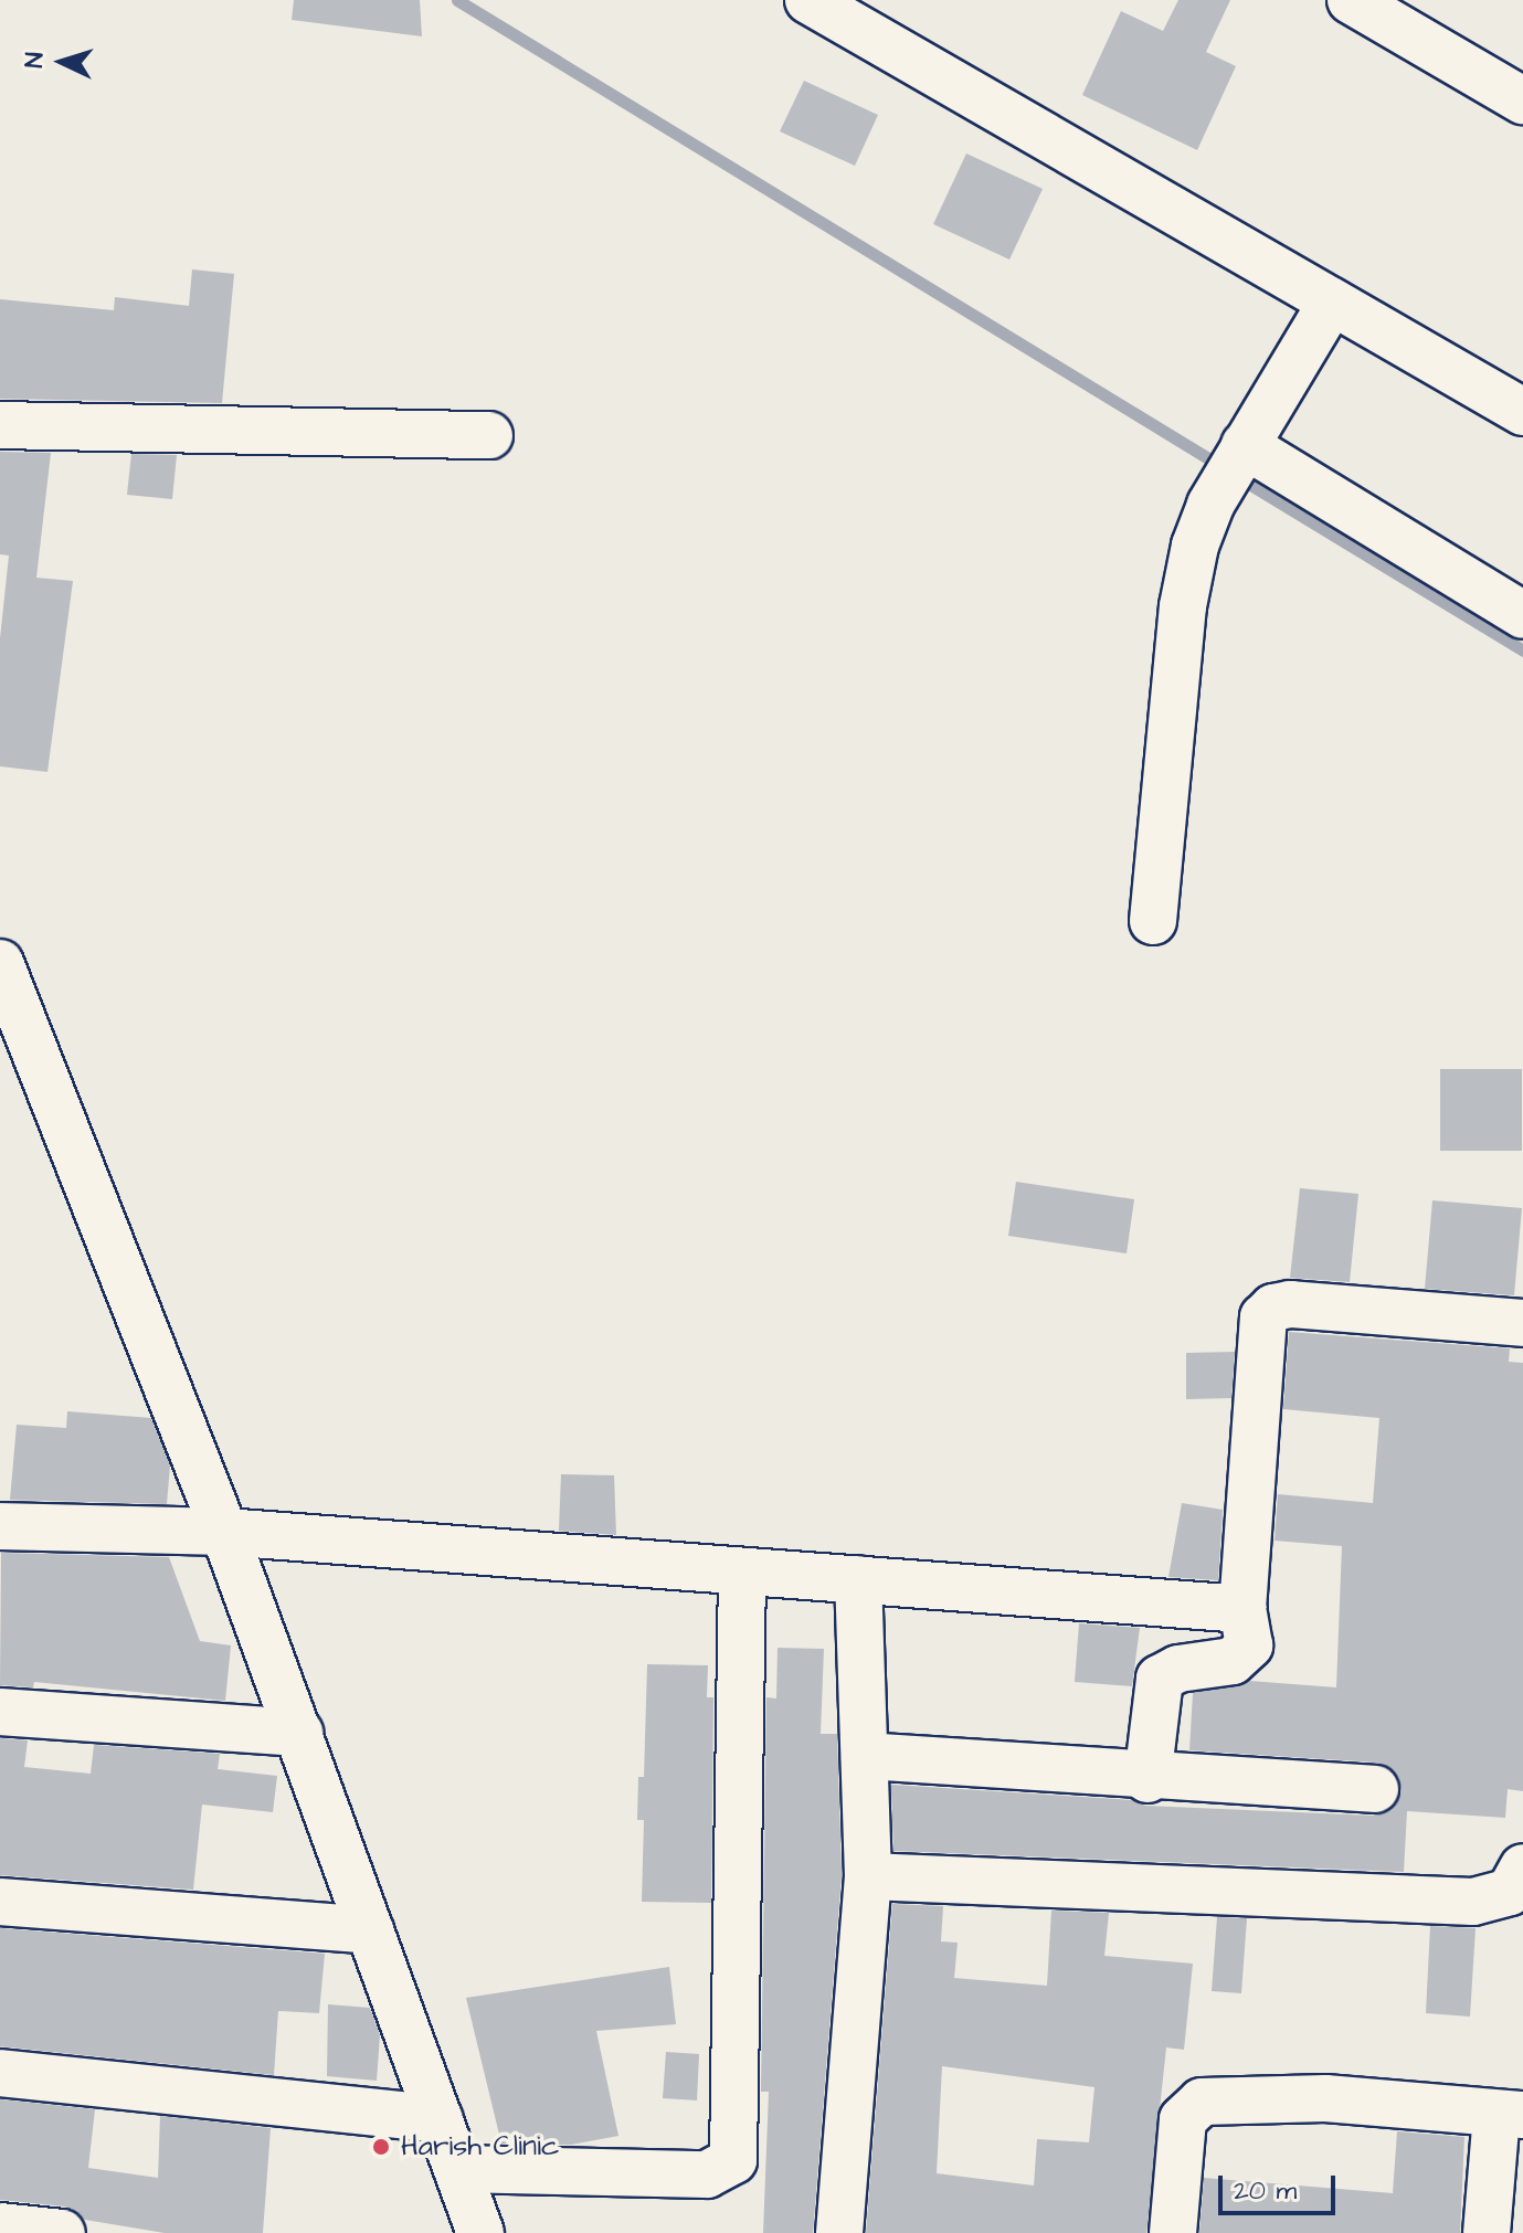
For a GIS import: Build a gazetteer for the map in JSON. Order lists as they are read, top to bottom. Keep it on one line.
{"places":["Harish Clinic"],"scale_bar":"20 m","north":"left"}
